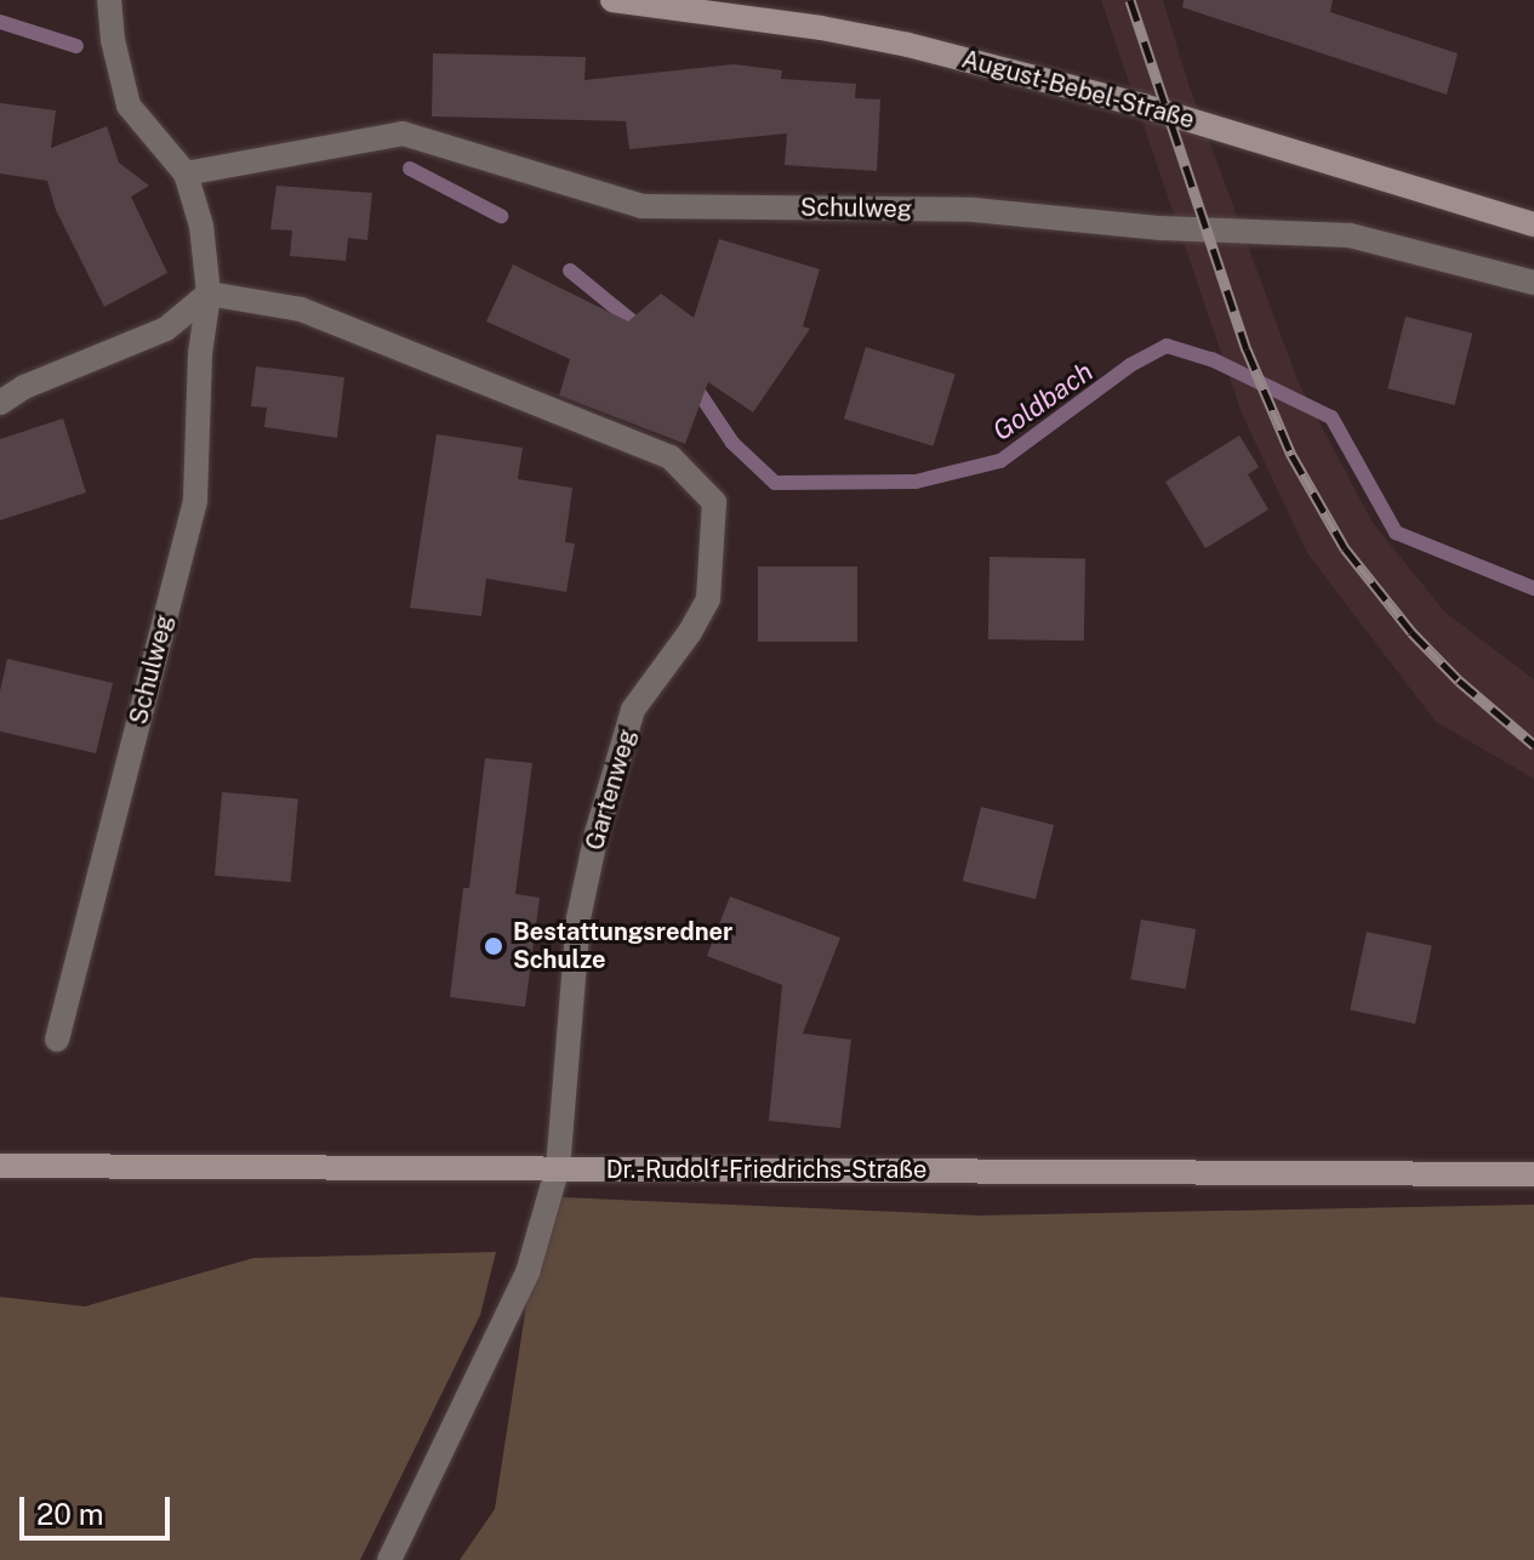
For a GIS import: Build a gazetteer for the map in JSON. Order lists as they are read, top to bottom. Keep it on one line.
{"streets":{"main road":["August-Bebel-Straße","Dr.-Rudolf-Friedrichs-Straße"],"street":["Schulweg","Gartenweg"]},"crossings":[["Schulweg","Gartenweg"],["Gartenweg","Dr.-Rudolf-Friedrichs-Straße"]],"water":["Goldbach"],"places":["Bestattungsredner Schulze"],"scale_bar":"20 m"}
